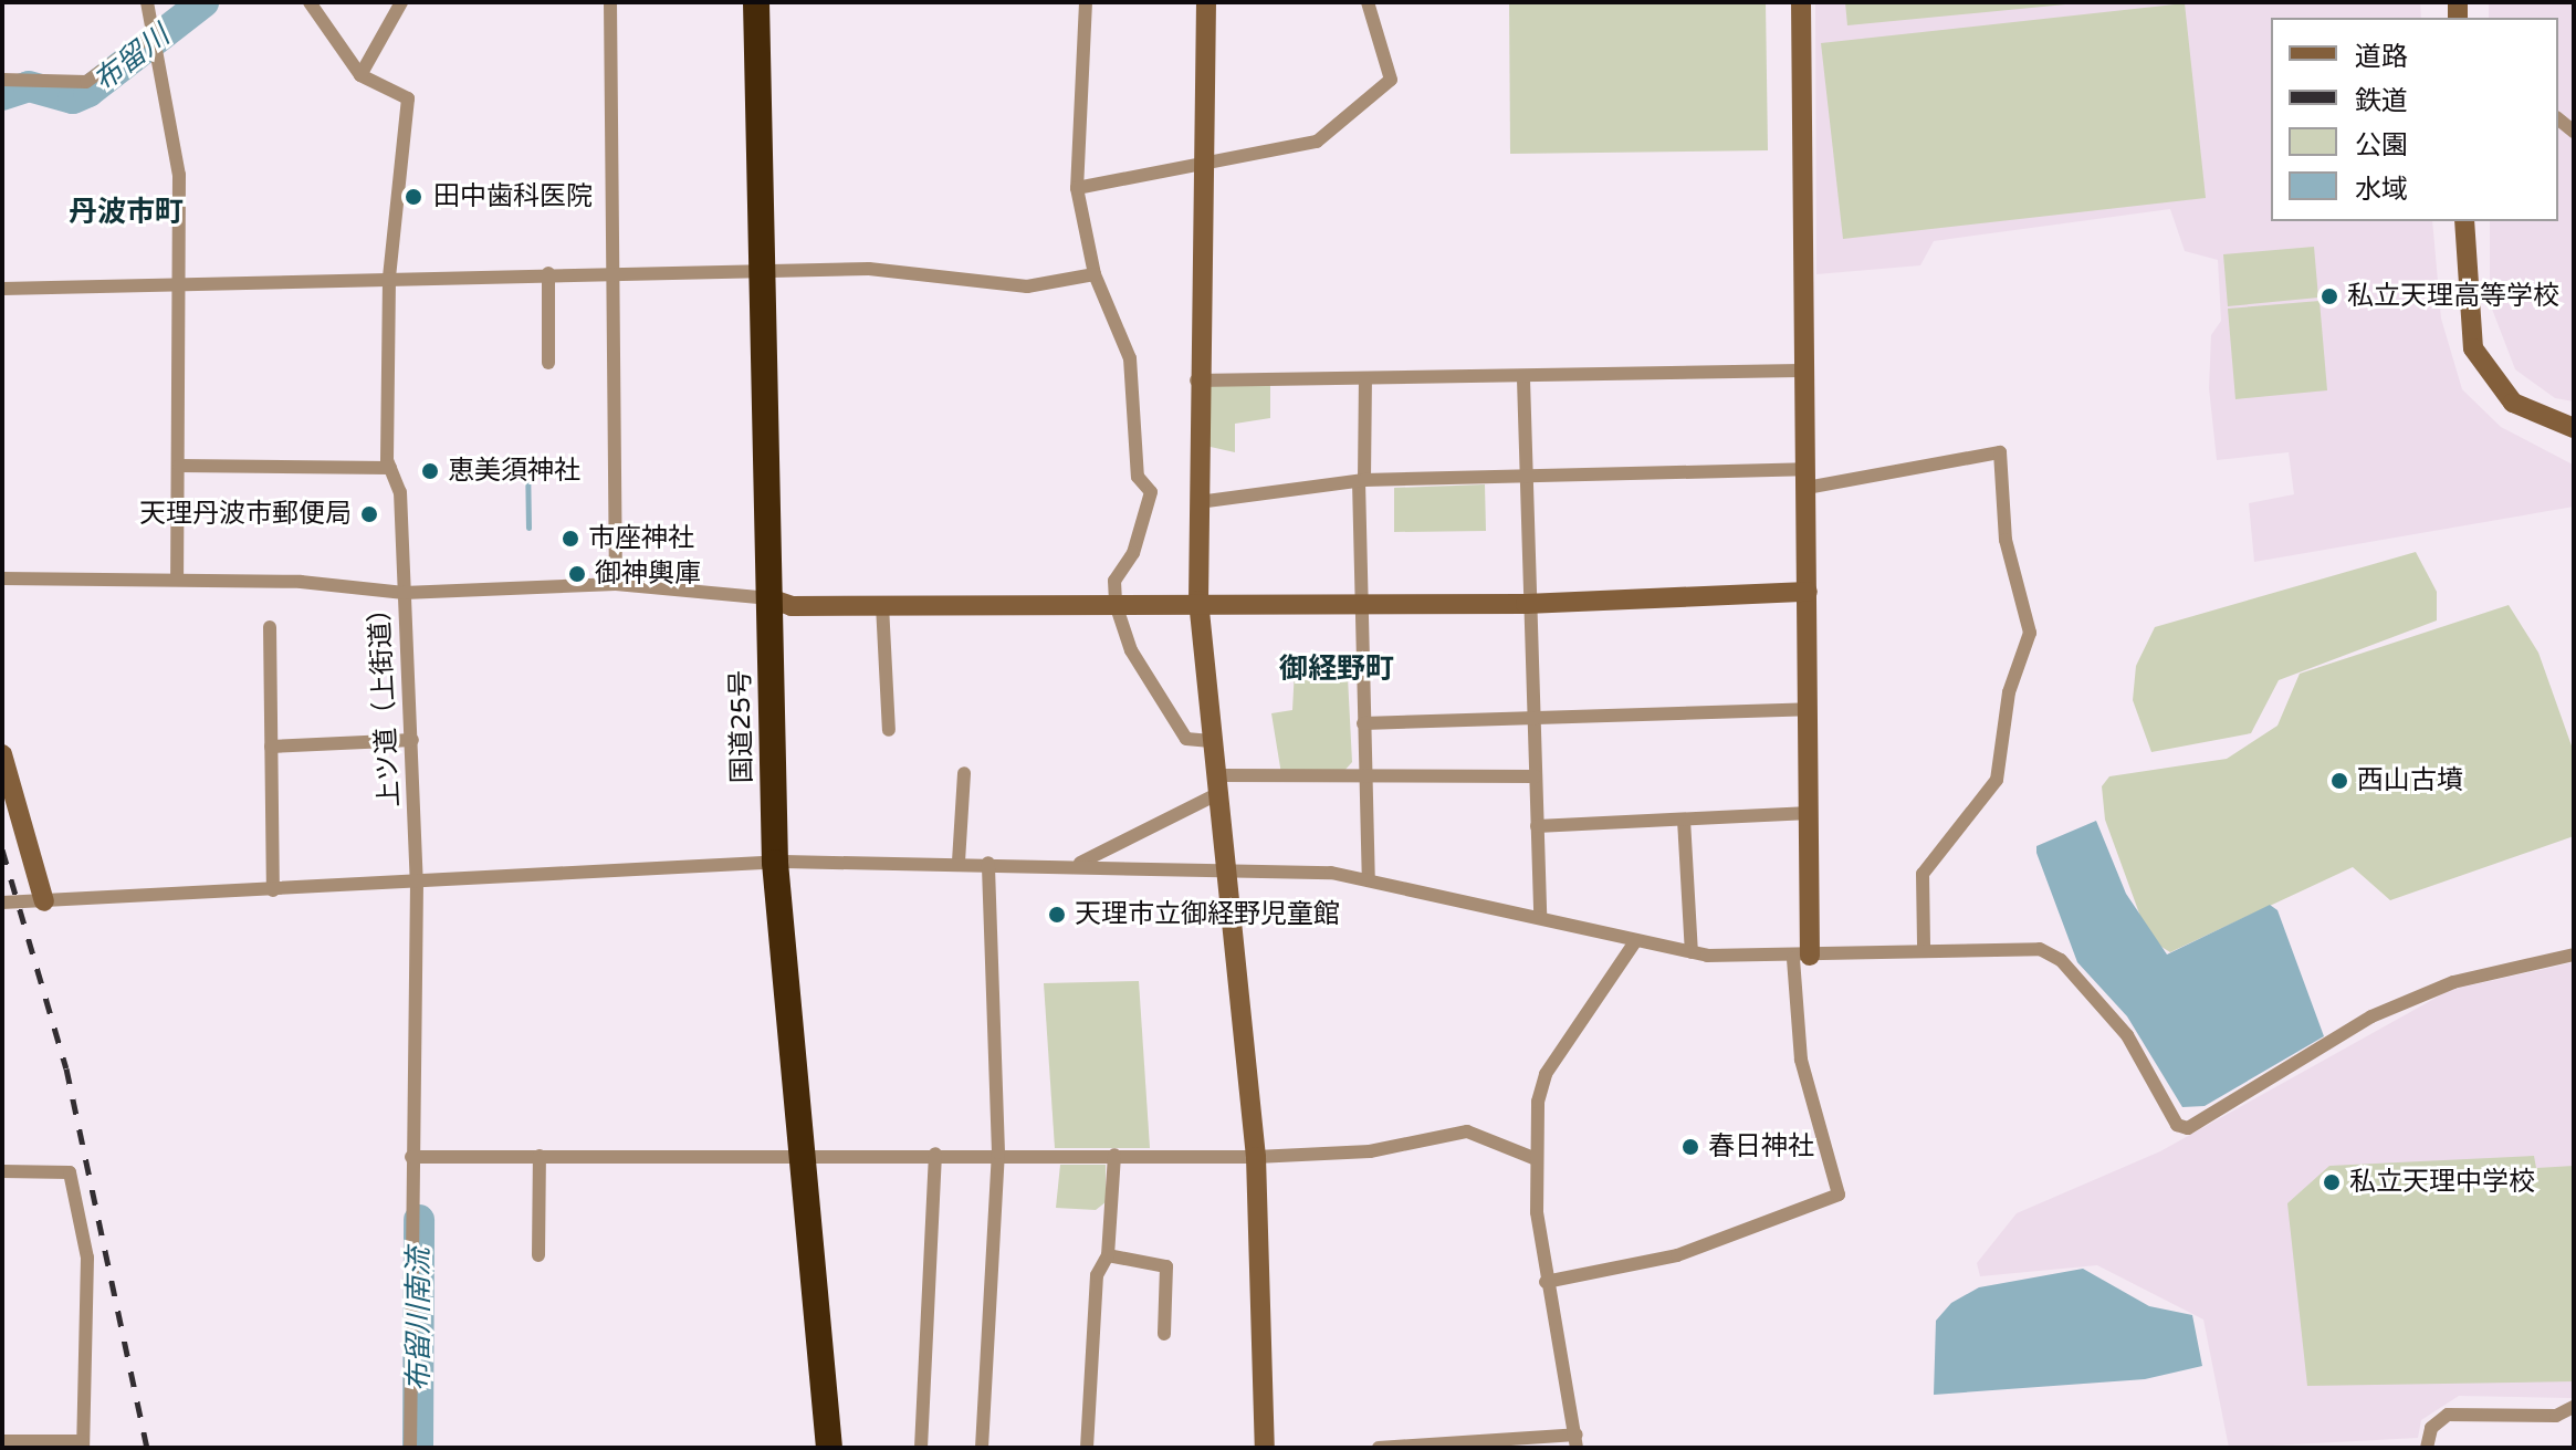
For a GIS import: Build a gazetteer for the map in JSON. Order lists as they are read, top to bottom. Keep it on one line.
{"streets":{"highway":["国道25号"],"street":["上ツ道（上街道）"]},"districts":["丹波市町","御経野町"],"water":["布留川","布留川南流"],"places":["田中歯科医院","私立天理高等学校","恵美須神社","天理丹波市郵便局","市座神社","御神輿庫","西山古墳","天理市立御経野児童館","春日神社","私立天理中学校"],"legend":["道路","鉄道","公園","水域"]}
